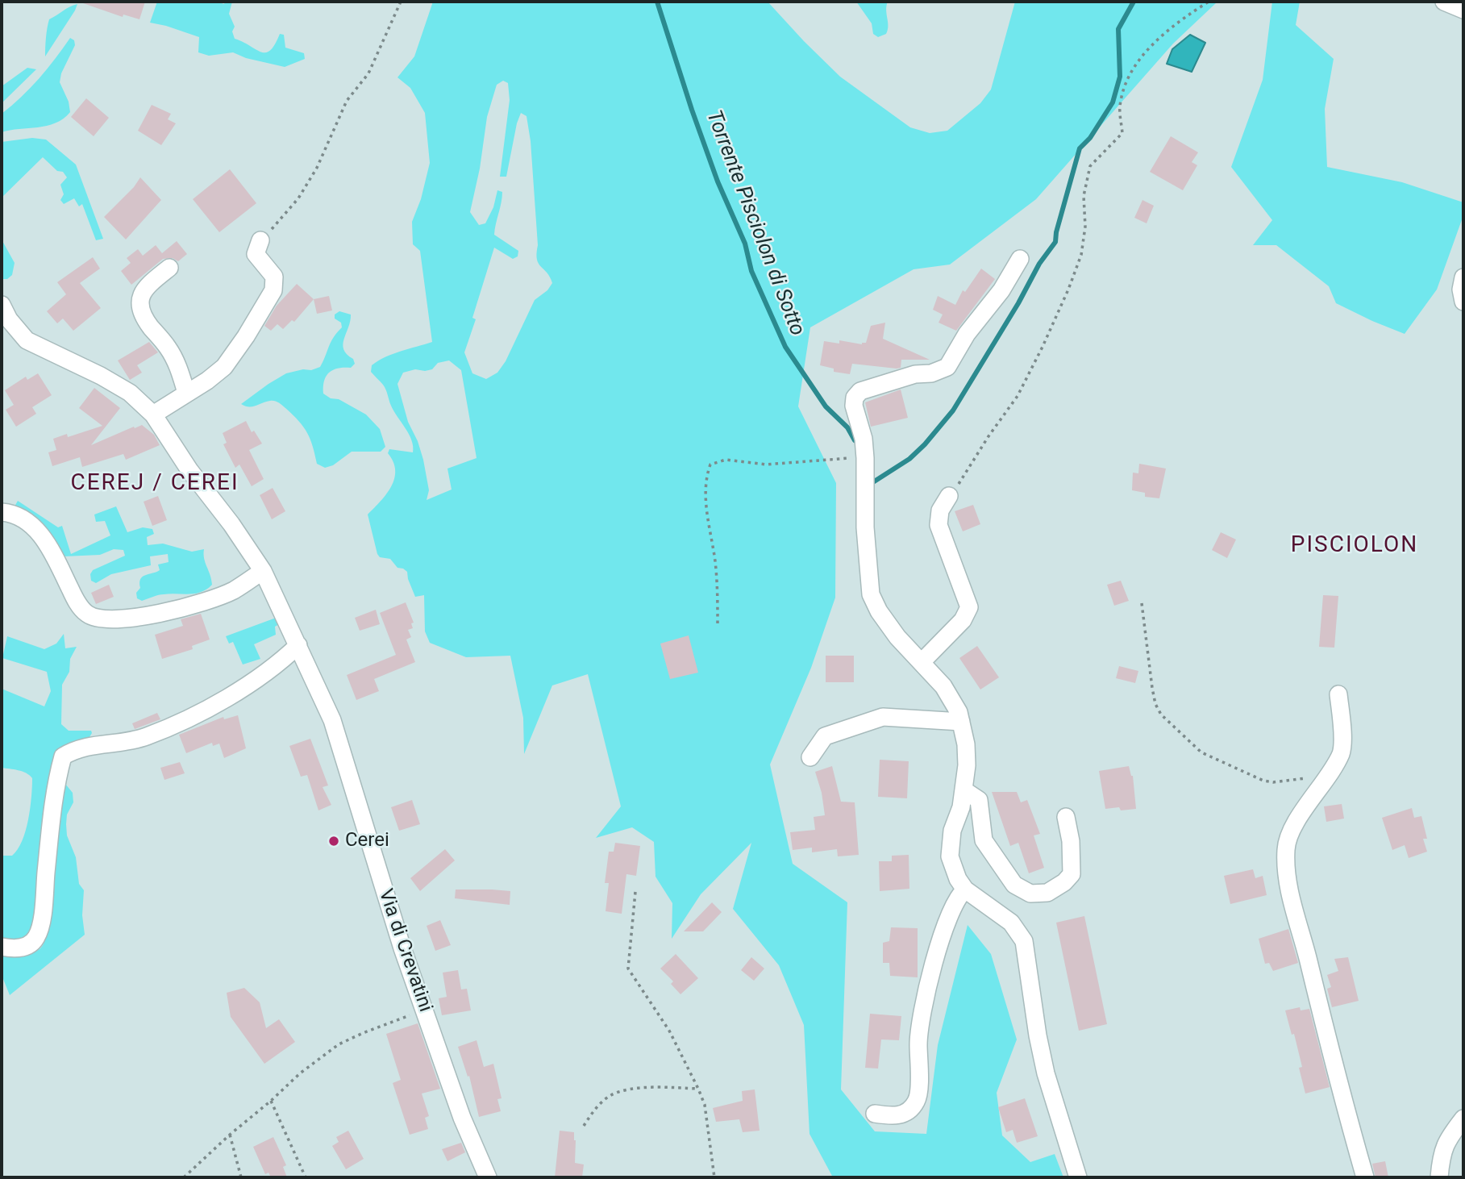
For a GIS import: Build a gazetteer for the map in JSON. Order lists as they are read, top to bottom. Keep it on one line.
{"streets":{"street":["Via di Crevatini"]},"districts":["CEREJ / CEREI","PISCIOLON"],"water":["Torrente Pisciolon di Sotto"],"places":["Cerei"]}
